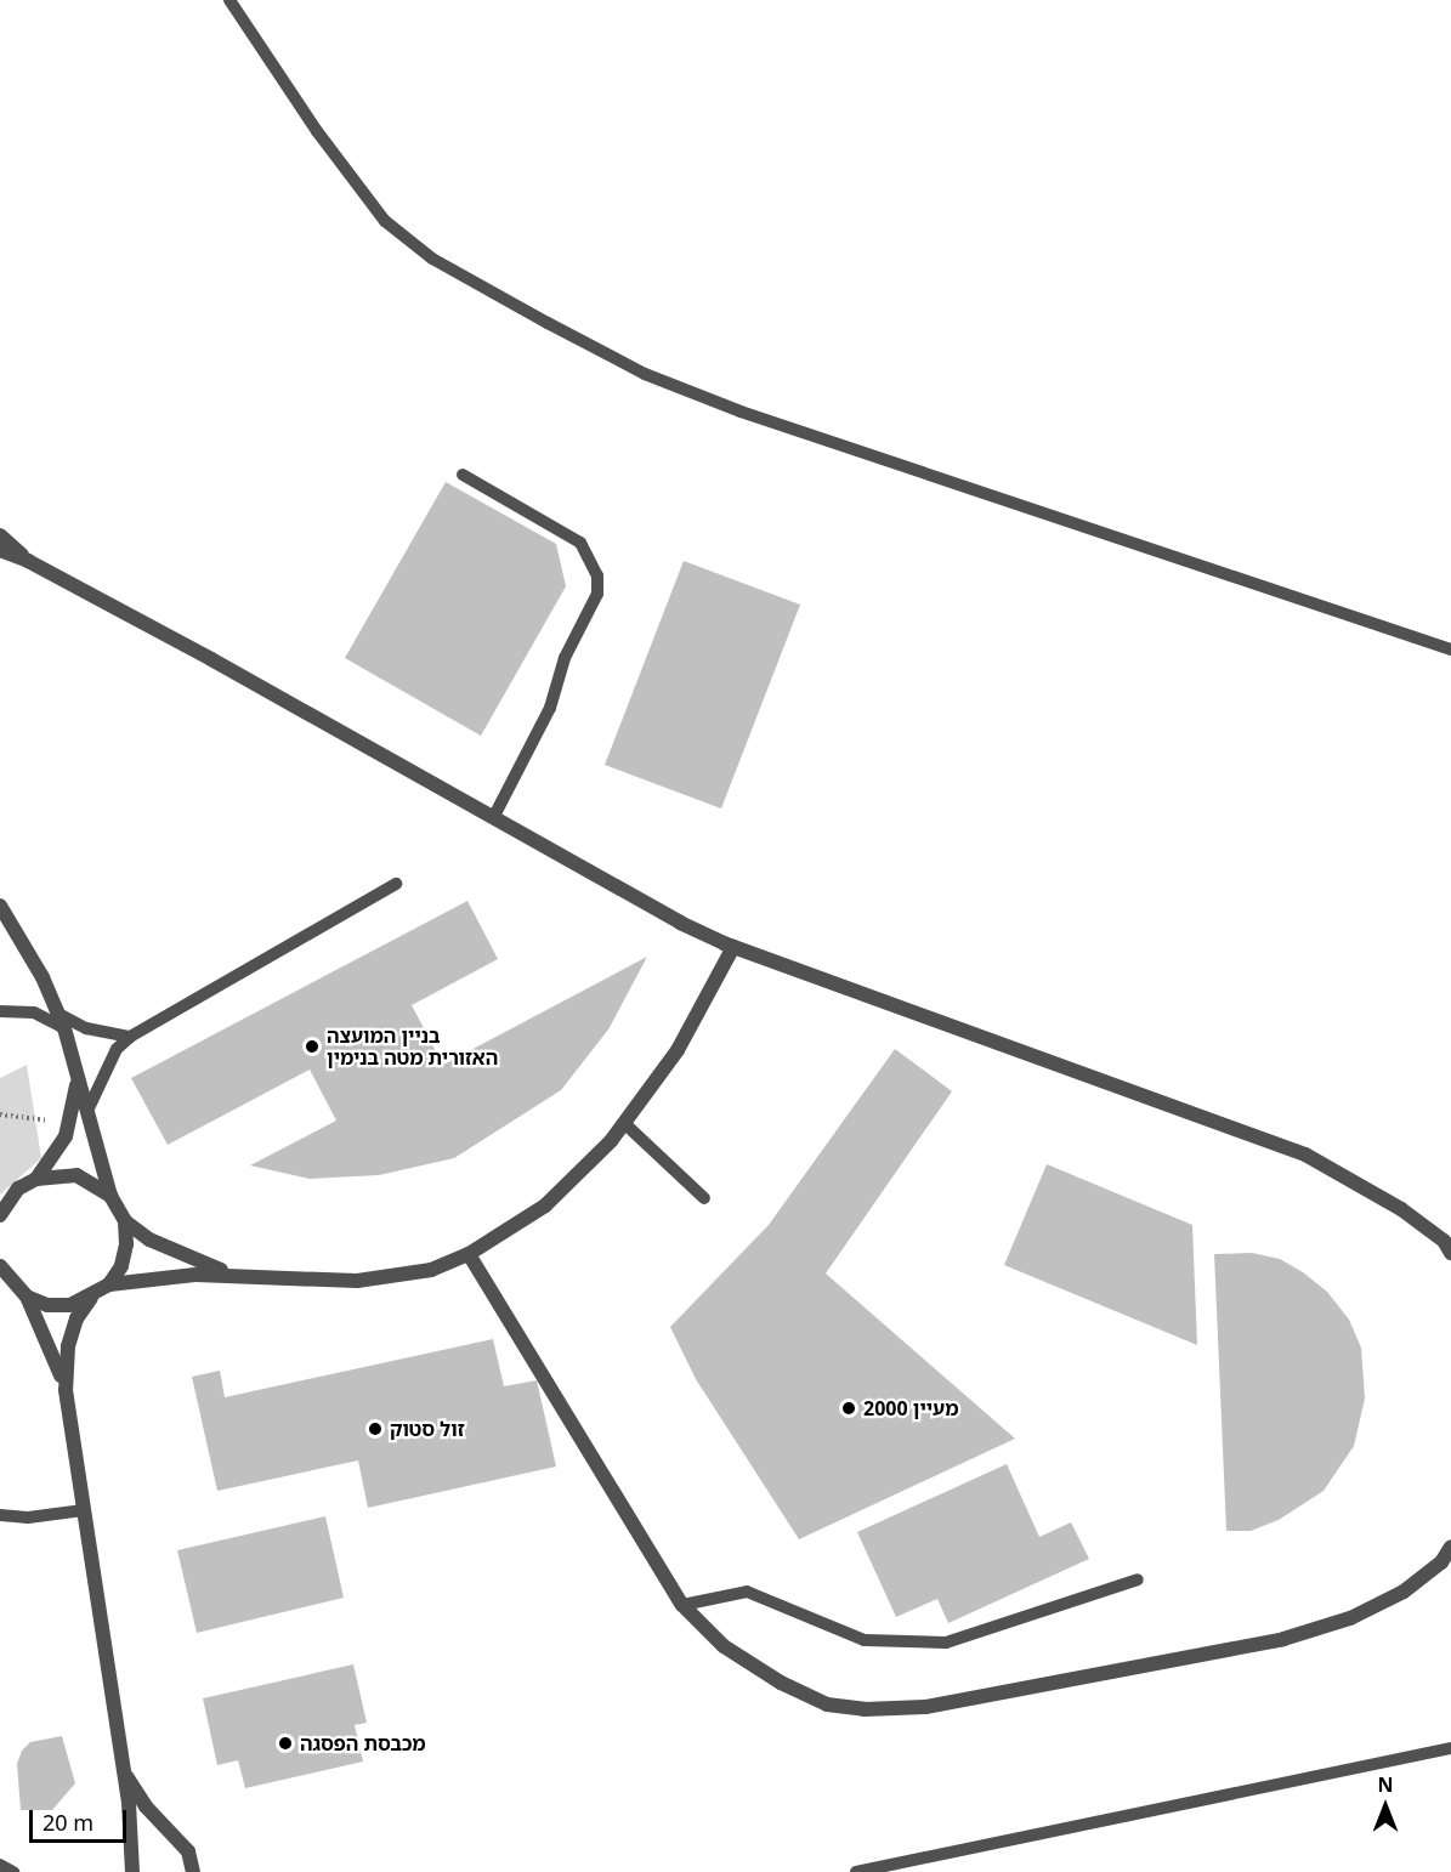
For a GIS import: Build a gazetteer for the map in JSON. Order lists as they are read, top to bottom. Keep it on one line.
{"places":["בניין המועצה האזורית מטה בנימין","מעיין 2000","זול סטוק","מכבסת הפסגה"],"scale_bar":"20 m","north":"top"}
